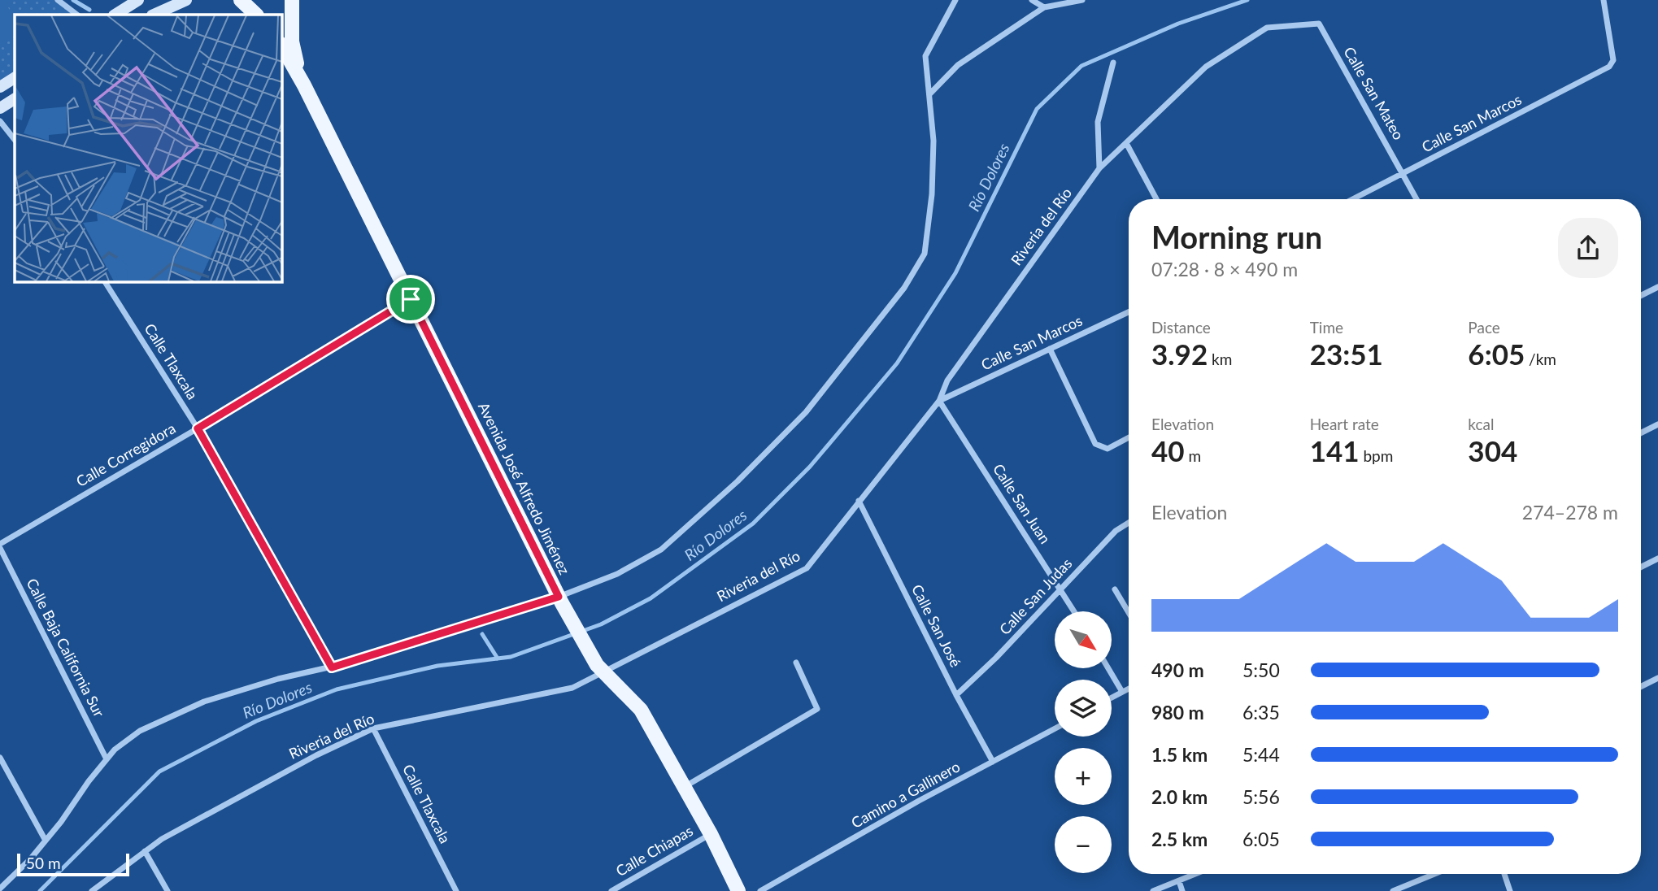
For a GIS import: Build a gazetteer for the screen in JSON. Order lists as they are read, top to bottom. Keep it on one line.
{"streets":{"main road":["Avenida José Alfredo Jiménez"],"street":["Calle San Mateo","Calle San Marcos","Riveria del Río","Calle Tlaxcala","Calle Corregidora","Calle San Juan","Calle San Judas","Calle San José","Calle Baja California Sur","Camino a Gallinero","Calle Chiapas"]},"crossings":[["Calle San Mateo","Calle San Marcos"],["Calle San Mateo","Riveria del Río"],["Calle San Marcos","Riveria del Río"],["Calle San Marcos","Calle San Juan"],["Riveria del Río","Calle Tlaxcala"],["Riveria del Río","Avenida José Alfredo Jiménez"],["Riveria del Río","Calle San Juan"],["Riveria del Río","Calle San José"],["Calle Tlaxcala","Calle Corregidora"],["Calle Corregidora","Avenida José Alfredo Jiménez"],["Calle Corregidora","Calle Baja California Sur"],["Avenida José Alfredo Jiménez","Calle Chiapas"],["Calle San Juan","Calle San Judas"],["Calle San Judas","Calle San José"],["Calle San José","Camino a Gallinero"]],"water":["Río Dolores"],"scale_bar":"50 m","north":"bottom right","page":{"heading":["Morning run","07:28 · 8 × 490 m"],"stats":[["Distance","3.92 km"],["Time","23:51"],["Pace","6:05 /km"],["Elevation","40 m"],["Heart rate","141 bpm"],["kcal","304"]],"chart":["Elevation","274–278 m"],"map_buttons":["+","−"],"list":[{"name":"490 m","note":"5:50"},{"name":"980 m","note":"6:35"},{"name":"1.5 km","note":"5:44"},{"name":"2.0 km","note":"5:56"},{"name":"2.5 km","note":"6:05"}],"scale":"50 m"}}
